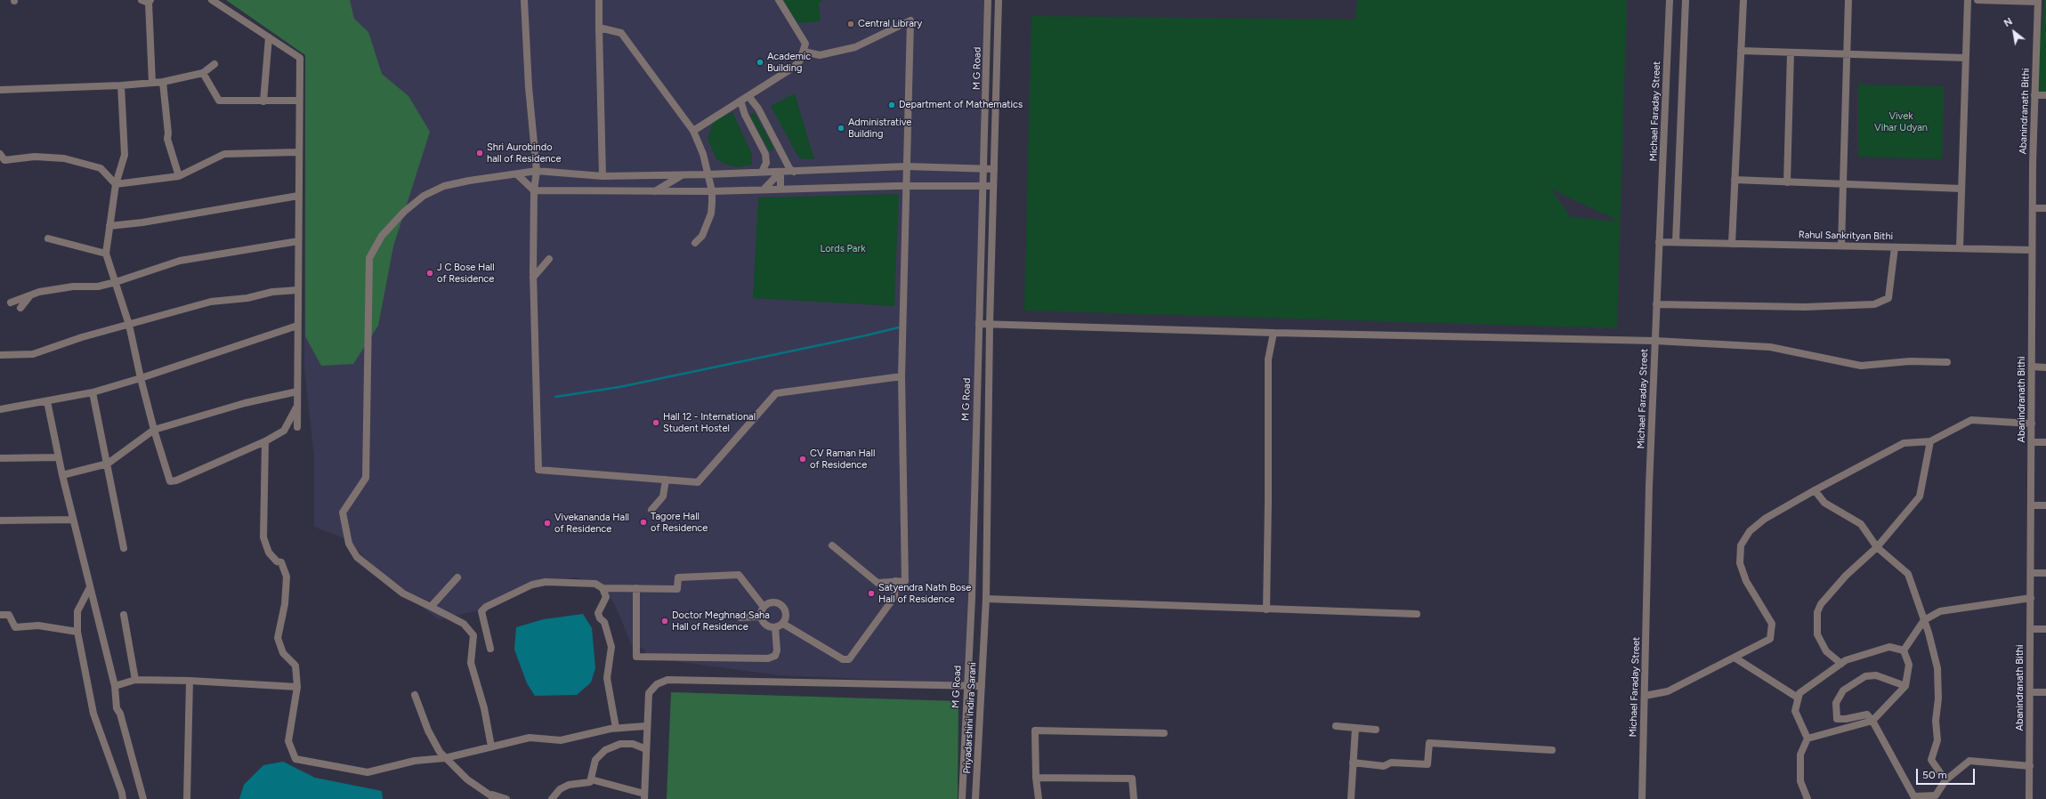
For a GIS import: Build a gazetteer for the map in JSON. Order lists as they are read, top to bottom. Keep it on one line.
{"streets":{"street":["M G Road","Michael Faraday Street","Abanindranath Bithi","Rahul Sankrityan Bithi","Priyadarshini Indira Sarani"]},"crossings":[["Michael Faraday Street","Rahul Sankrityan Bithi"],["Abanindranath Bithi","Rahul Sankrityan Bithi"]],"parks":["Vivek Vihar Udyan","Lords Park"],"places":["Central Library","Academic Building","Department of Mathematics","Administrative Building","Shri Aurobindo hall of Residence","J C Bose Hall of Residence","Hall 12 - International Student Hostel","CV Raman Hall of Residence","Tagore Hall of Residence","Vivekananda Hall of Residence","Satyendra Nath Bose Hall of Residence","Doctor Meghnad Saha Hall of Residence"],"scale_bar":"50 m","north":"top left"}
